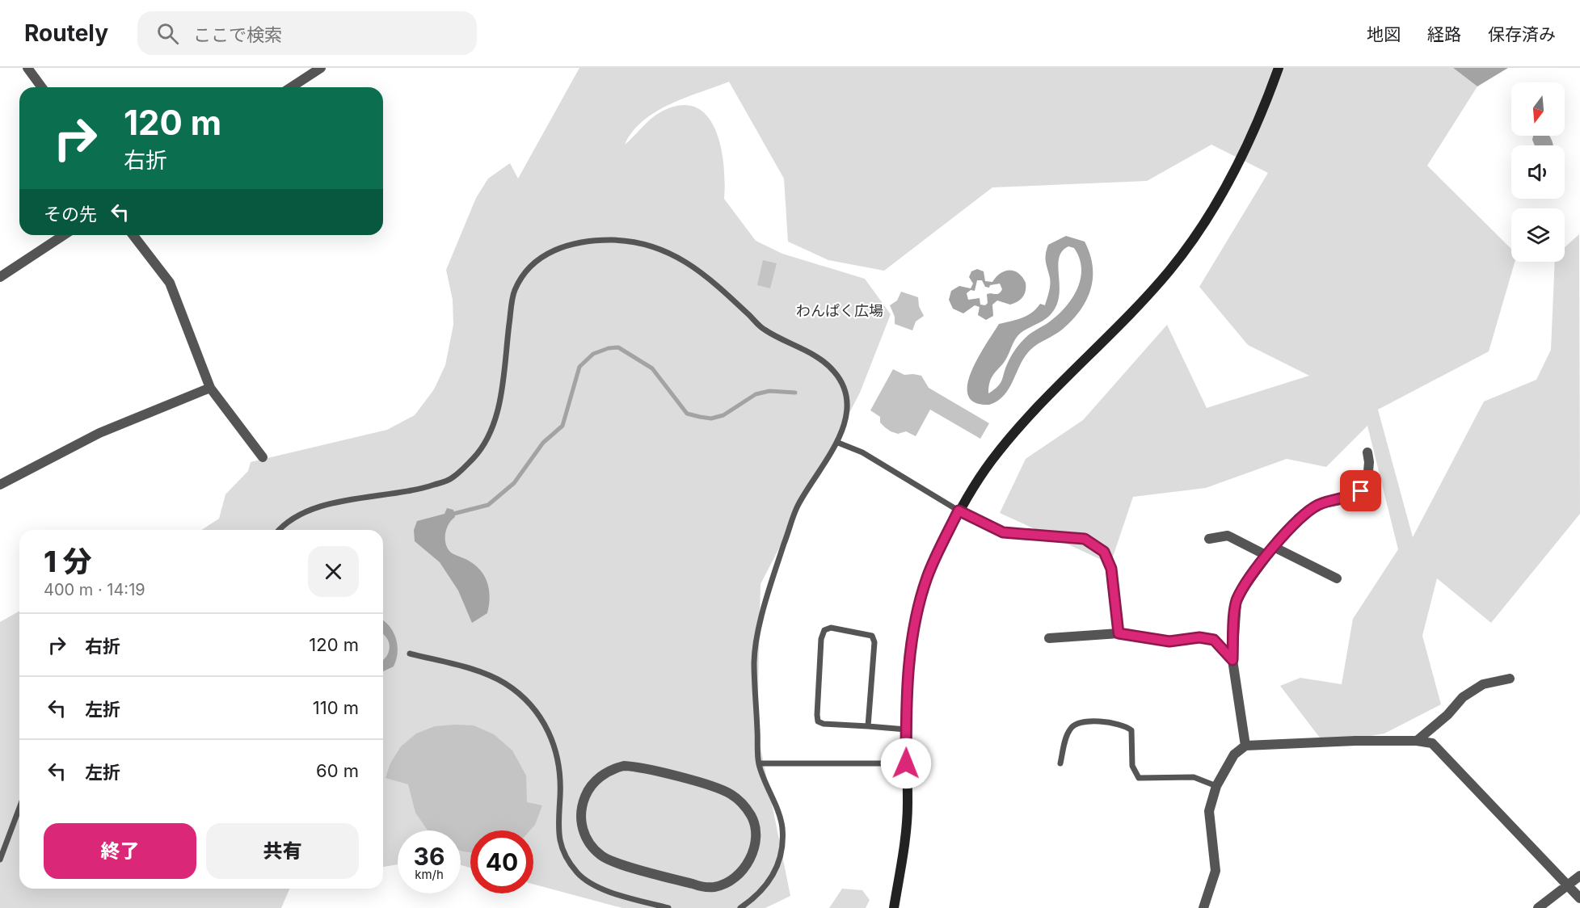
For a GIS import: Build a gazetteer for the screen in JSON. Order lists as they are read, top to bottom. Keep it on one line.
{"parks":["わんぱく広場"],"north":"bottom","page":{"header":"Routely","search":"ここで検索","nav":["地図","経路","保存済み"],"turn":["120 m","右折"],"then":"その先","heading":["1 分","400 m · 14:19"],"list":[{"name":"右折","value":"120 m"},{"name":"左折","value":"110 m"},{"name":"左折","value":"60 m"}],"buttons":["終了","共有"],"speed":"36 km/h","limit":"40"}}
